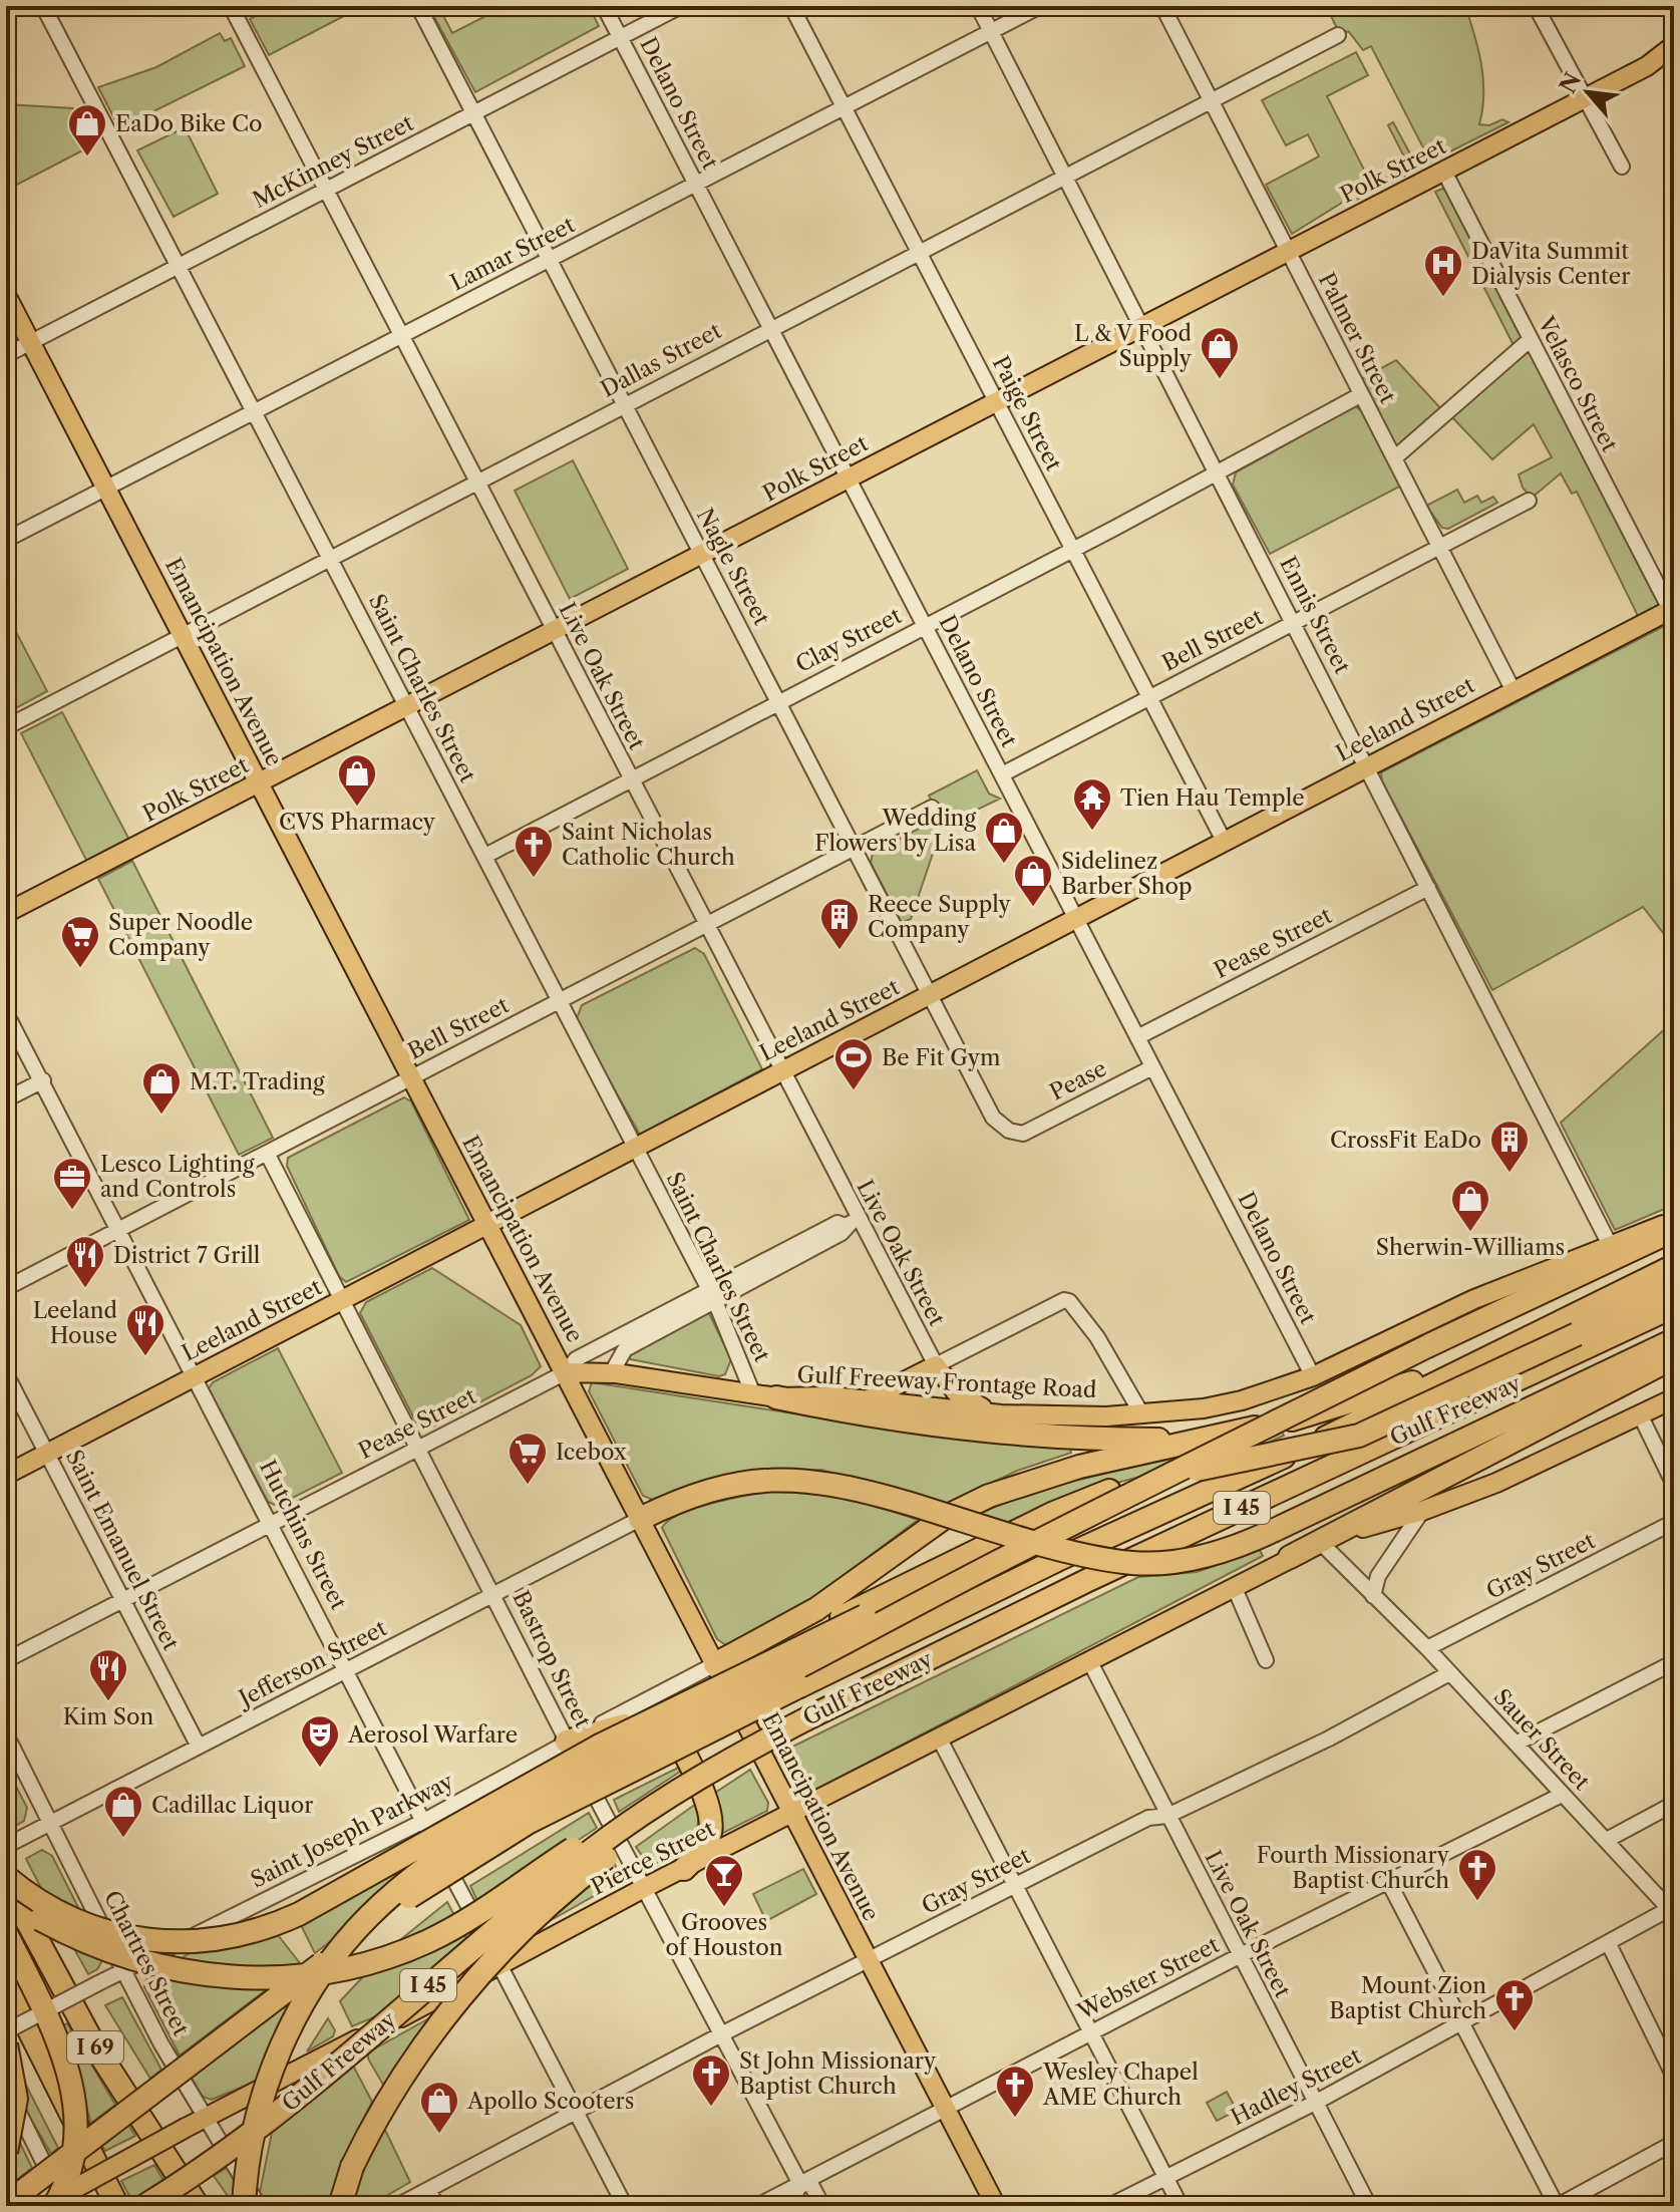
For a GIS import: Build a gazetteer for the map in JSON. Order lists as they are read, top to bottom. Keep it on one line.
{"streets":{"highway":["Gulf Freeway","I 45","I 69"],"main road":["Polk Street","Emancipation Avenue","Leeland Street","Gulf Freeway Frontage Road","Pierce Street"],"street":["Delano Street","McKinney Street","Lamar Street","Palmer Street","Dallas Street","Velasco Street","Paige Street","Nagle Street","Ennis Street","Clay Street","Bell Street","Live Oak Street","Saint Charles Street","Pease Street","Pease","Hutchins Street","Saint Emanuel Street","Gray Street","Bastrop Street","Jefferson Street","Sauer Street","Saint Joseph Parkway","Chartres Street","Webster Street","Hadley Street"]},"crossings":[["Delano Street","McKinney Street"],["Delano Street","Polk Street"],["Delano Street","Lamar Street"],["Delano Street","Dallas Street"],["Delano Street","Clay Street"],["Delano Street","Bell Street"],["Delano Street","Leeland Street"],["Delano Street","Pease Street"],["Delano Street","Pease"],["Delano Street","Gulf Freeway Frontage Road"],["McKinney Street","Nagle Street"],["McKinney Street","Emancipation Avenue"],["McKinney Street","Live Oak Street"],["McKinney Street","Saint Charles Street"],["Polk Street","Palmer Street"],["Polk Street","Velasco Street"],["Polk Street","Paige Street"],["Polk Street","Nagle Street"],["Polk Street","Ennis Street"],["Polk Street","Emancipation Avenue"],["Polk Street","Live Oak Street"],["Polk Street","Saint Charles Street"],["Lamar Street","Paige Street"],["Lamar Street","Nagle Street"],["Lamar Street","Ennis Street"],["Lamar Street","Emancipation Avenue"],["Lamar Street","Live Oak Street"],["Lamar Street","Saint Charles Street"],["Palmer Street","Dallas Street"],["Palmer Street","Clay Street"],["Palmer Street","Bell Street"],["Palmer Street","Leeland Street"],["Dallas Street","Paige Street"],["Dallas Street","Nagle Street"],["Dallas Street","Ennis Street"],["Dallas Street","Emancipation Avenue"],["Dallas Street","Live Oak Street"],["Dallas Street","Saint Charles Street"],["Velasco Street","Leeland Street"],["Paige Street","Clay Street"],["Paige Street","Bell Street"],["Paige Street","Leeland Street"],["Nagle Street","Clay Street"],["Nagle Street","Bell Street"],["Nagle Street","Leeland Street"],["Nagle Street","Pease"],["Ennis Street","Clay Street"],["Ennis Street","Bell Street"],["Ennis Street","Leeland Street"],["Ennis Street","Pease Street"],["Ennis Street","Gulf Freeway Frontage Road"],["Clay Street","Live Oak Street"],["Clay Street","Saint Charles Street"],["Bell Street","Emancipation Avenue"],["Bell Street","Live Oak Street"],["Bell Street","Saint Charles Street"],["Bell Street","Hutchins Street"],["Bell Street","Bastrop Street"],["Emancipation Avenue","Leeland Street"],["Emancipation Avenue","Pease Street"],["Emancipation Avenue","Gulf Freeway Frontage Road"],["Emancipation Avenue","Gulf Freeway"],["Emancipation Avenue","Gray Street"],["Emancipation Avenue","Jefferson Street"],["Emancipation Avenue","Saint Joseph Parkway"],["Emancipation Avenue","Pierce Street"],["Emancipation Avenue","Webster Street"],["Live Oak Street","Leeland Street"],["Live Oak Street","Pease Street"],["Live Oak Street","Gray Street"],["Live Oak Street","Pierce Street"],["Live Oak Street","Webster Street"],["Live Oak Street","Hadley Street"],["Saint Charles Street","Leeland Street"],["Saint Charles Street","Pease Street"],["Saint Charles Street","Gulf Freeway Frontage Road"],["Leeland Street","Hutchins Street"],["Leeland Street","Saint Emanuel Street"],["Leeland Street","Bastrop Street"],["Pease Street","Gulf Freeway Frontage Road"],["Pease Street","Hutchins Street"],["Pease Street","Saint Emanuel Street"],["Pease Street","Bastrop Street"],["Gulf Freeway","Saint Joseph Parkway"],["Hutchins Street","Gray Street"],["Hutchins Street","Jefferson Street"],["Hutchins Street","Saint Joseph Parkway"],["Hutchins Street","Pierce Street"],["Saint Emanuel Street","Jefferson Street"],["Gray Street","Bastrop Street"],["Gray Street","Sauer Street"],["Bastrop Street","Jefferson Street"],["Bastrop Street","Saint Joseph Parkway"],["Bastrop Street","Pierce Street"],["Bastrop Street","Webster Street"],["Jefferson Street","Chartres Street"],["Sauer Street","Webster Street"],["Sauer Street","Hadley Street"],["Saint Joseph Parkway","Chartres Street"],["Pierce Street","Chartres Street"]],"places":{"shop":["EaDo Bike Co","L & V Food Supply","CVS Pharmacy","Wedding Flowers by Lisa","Sidelinez Barber Shop","M.T. Trading","Sherwin-Williams","Cadillac Liquor","Apollo Scooters"],"hospital":["DaVita Summit Dialysis Center"],"temple":["Tien Hau Temple"],"church":["Saint Nicholas Catholic Church","Fourth Missionary Baptist Church","Mount Zion Baptist Church","St John Missionary Baptist Church","Wesley Chapel AME Church"],"building":["Reece Supply Company","CrossFit EaDo"],"supermarket":["Super Noodle Company","Icebox"],"sports":["Be Fit Gym"],"office":["Lesco Lighting and Controls"],"restaurant":["District 7 Grill","Leeland House","Kim Son"],"theatre":["Aerosol Warfare"],"bar":["Grooves of Houston"]},"north":"top left"}
